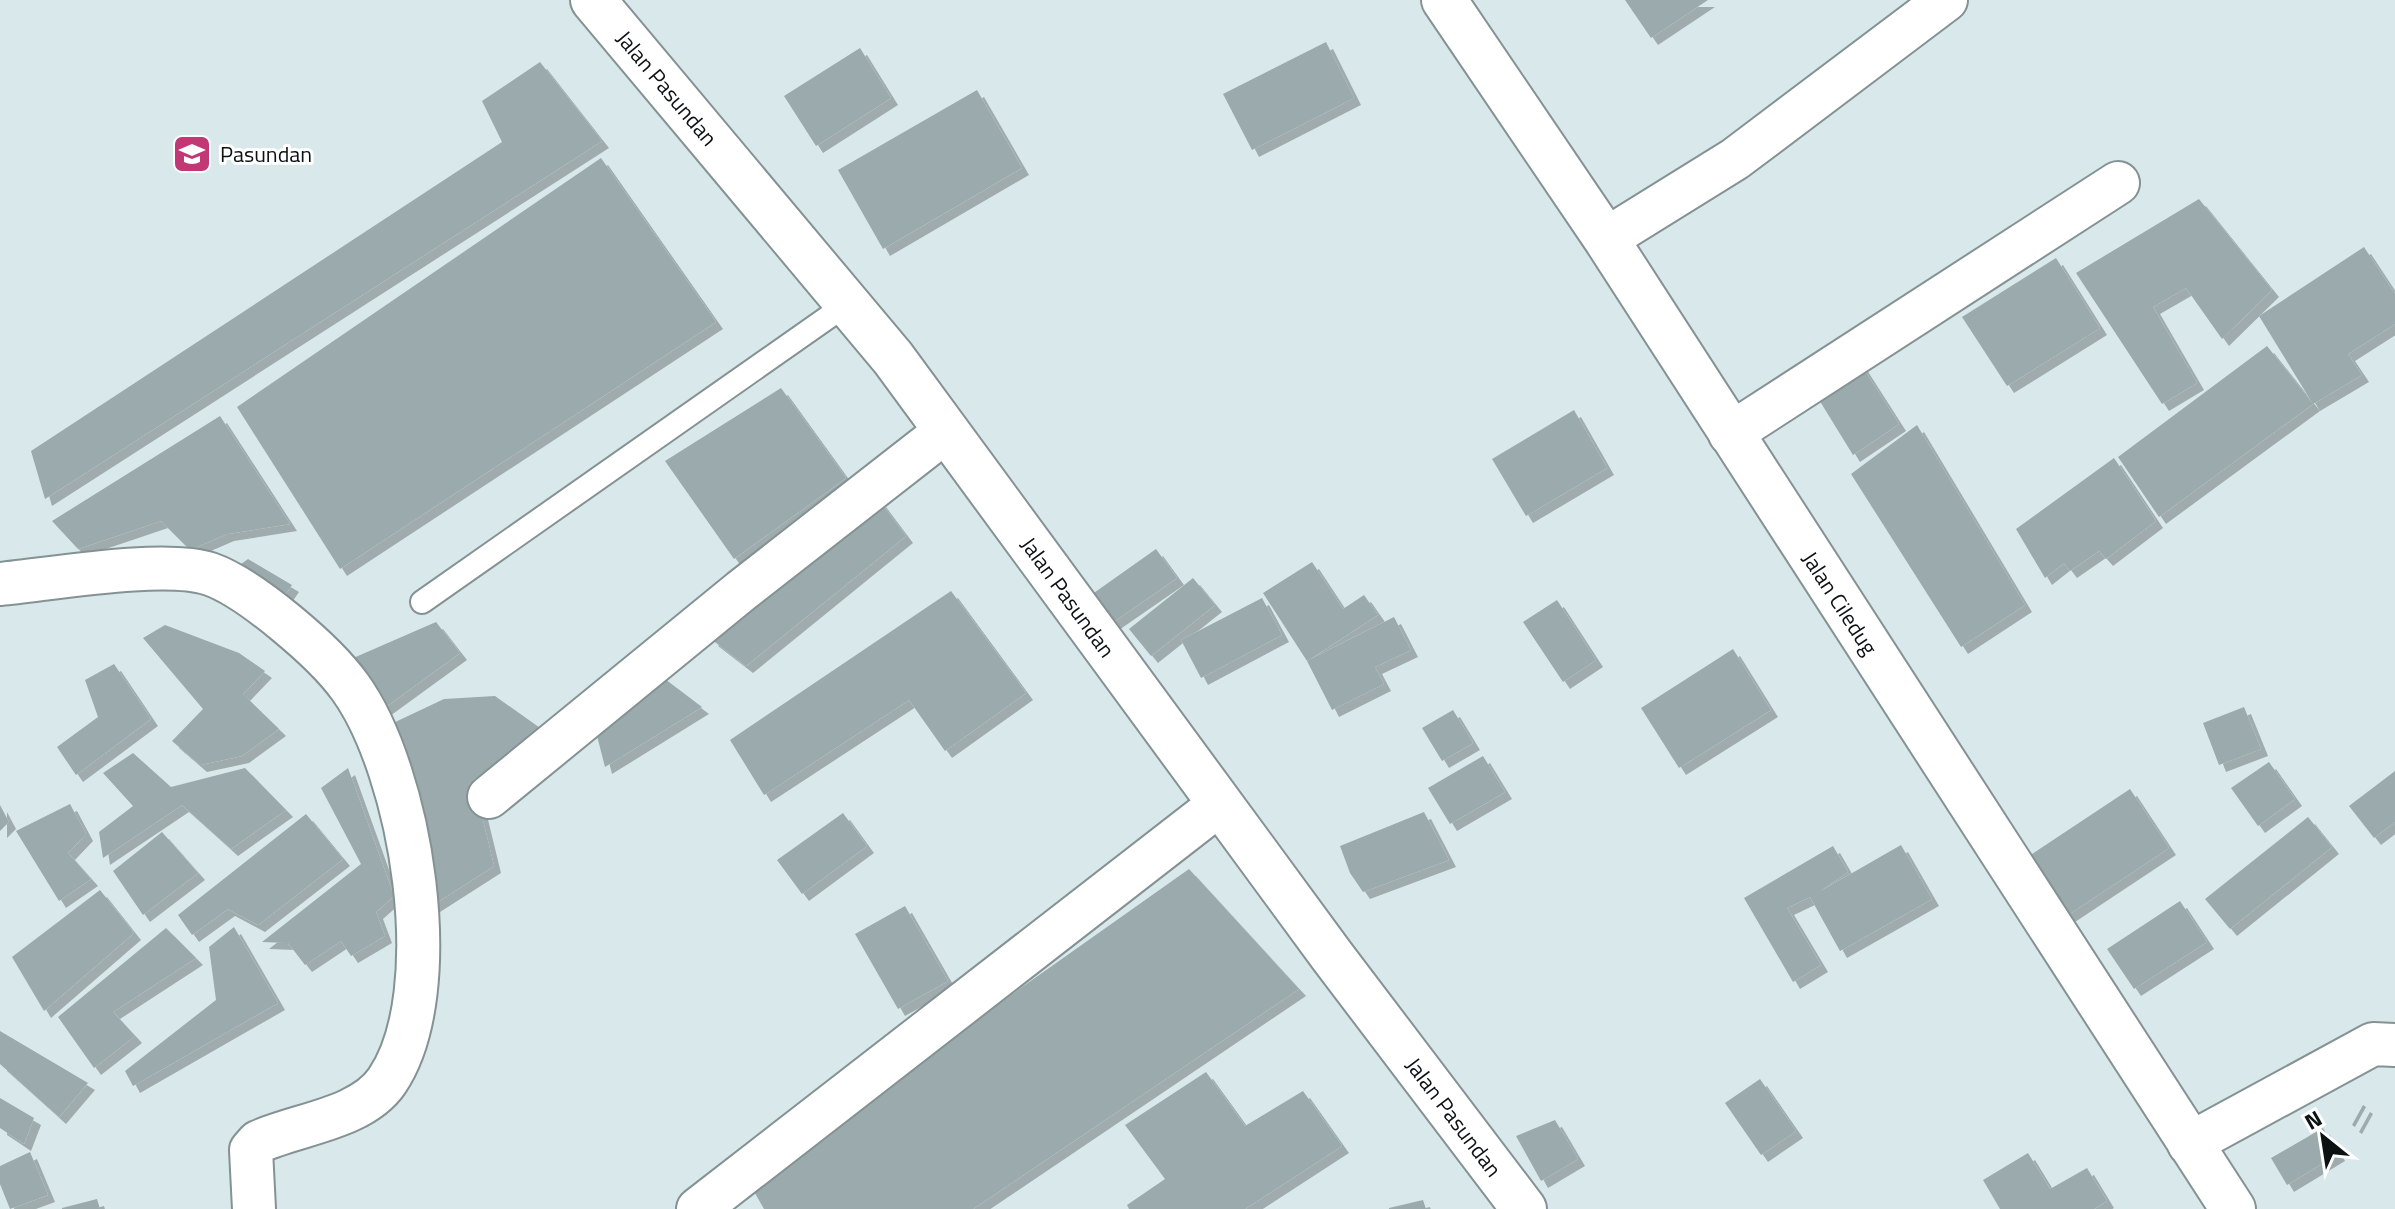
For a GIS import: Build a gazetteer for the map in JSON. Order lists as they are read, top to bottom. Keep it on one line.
{"streets":{"street":["Jalan Pasundan","Jalan Ciledug"]},"places":{"school or university":["Pasundan"]},"north":"top left"}
